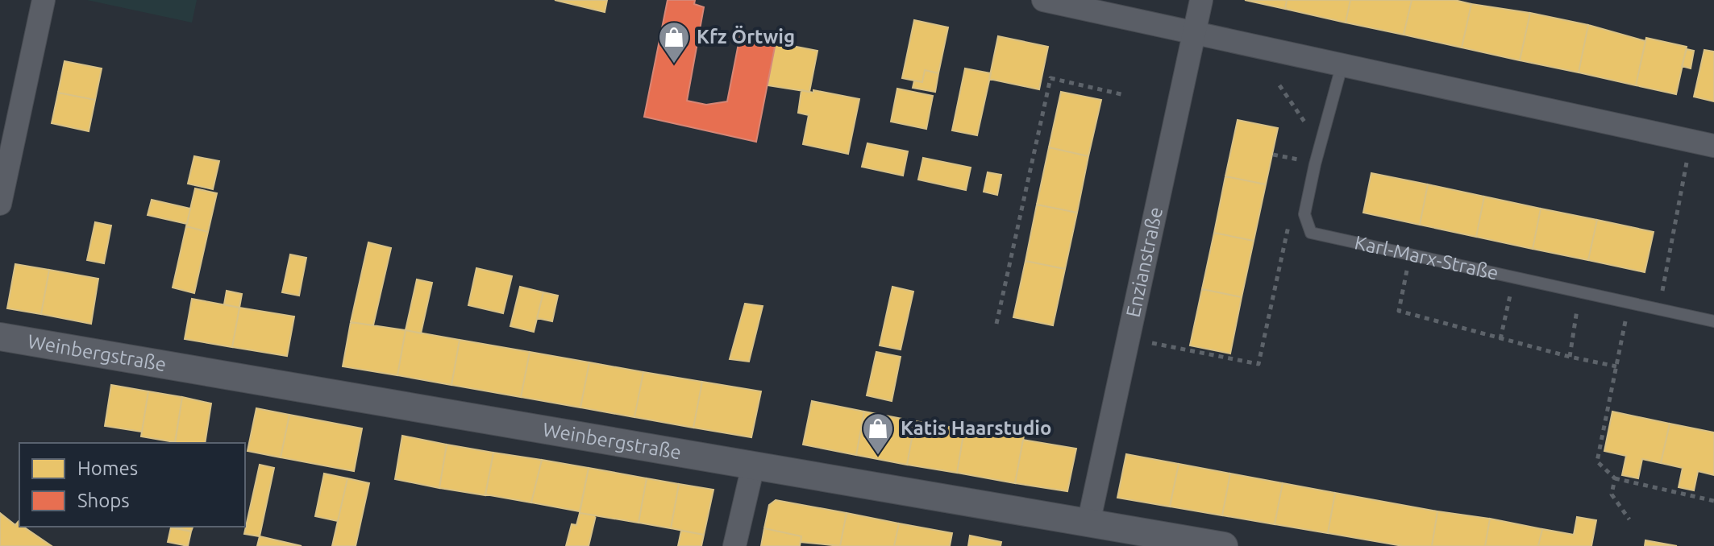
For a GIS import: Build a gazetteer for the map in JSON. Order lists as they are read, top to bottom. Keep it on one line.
{"streets":{"street":["Enzianstraße","Weinbergstraße"],"lane":["Karl-Marx-Straße"]},"crossings":[["Enzianstraße","Weinbergstraße"]],"places":{"shop":["Kfz Örtwig","Katis Haarstudio"]},"legend":["Homes","Shops"]}
